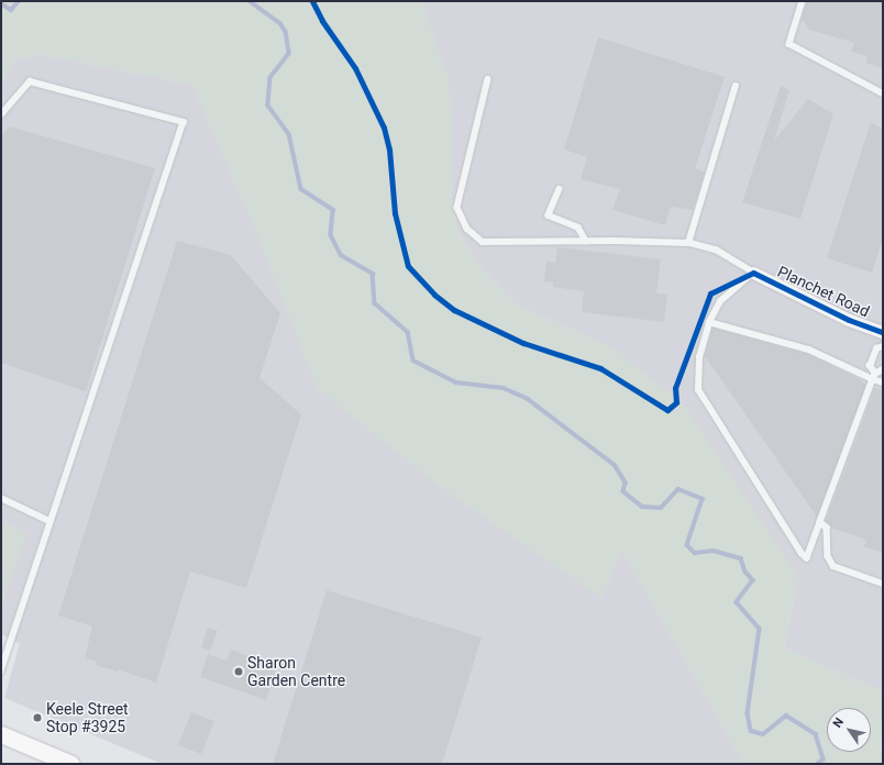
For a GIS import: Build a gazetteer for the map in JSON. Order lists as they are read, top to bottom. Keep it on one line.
{"streets":{"street":["Planchet Road"]},"places":["Sharon Garden Centre","Keele Street Stop #3925"],"north":"top left"}
